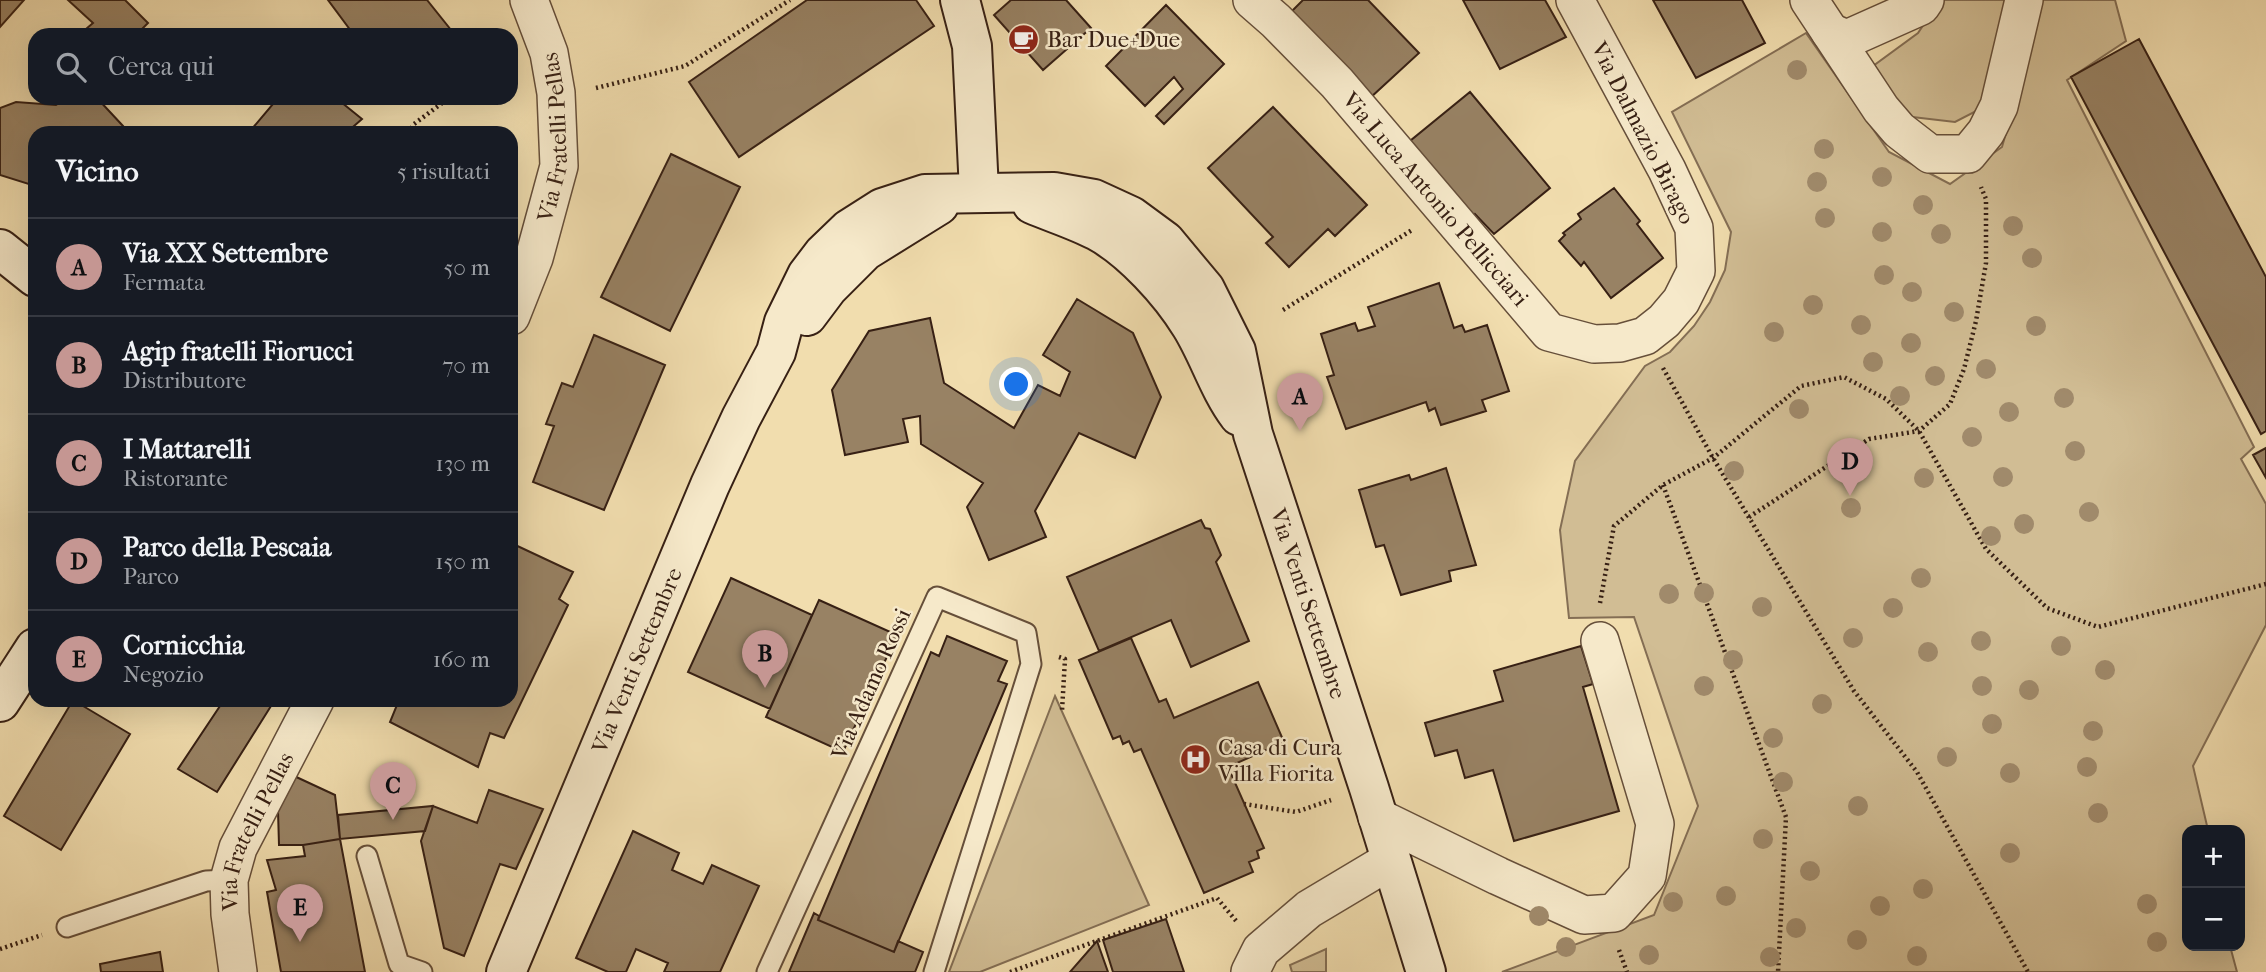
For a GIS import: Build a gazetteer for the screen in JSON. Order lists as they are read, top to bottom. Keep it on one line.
{"streets":{"street":["Via Dalmazio Birago","Via Fratelli Pellas","Via Luca Antonio Pellicciari","Via Venti Settembre"],"lane":["Via Adamo Rossi"]},"crossings":[["Via Dalmazio Birago","Via Luca Antonio Pellicciari"]],"places":{"cafe":["Bar Due+Due"],"hospital":["Casa di Cura Villa Fiorita"]},"page":{"search":"Cerca qui","heading":["Vicino","5 risultati"],"list":[{"mark":"A","name":"Via XX Settembre","note":"Fermata","value":"50 m"},{"mark":"B","name":"Agip fratelli Fiorucci","note":"Distributore","value":"70 m"},{"mark":"C","name":"I Mattarelli","note":"Ristorante","value":"130 m"},{"mark":"D","name":"Parco della Pescaia","note":"Parco","value":"150 m"},{"mark":"E","name":"Cornicchia","note":"Negozio","value":"160 m"}],"pins":["A","D","B","C","E"],"map_buttons":["+","−"]}}
